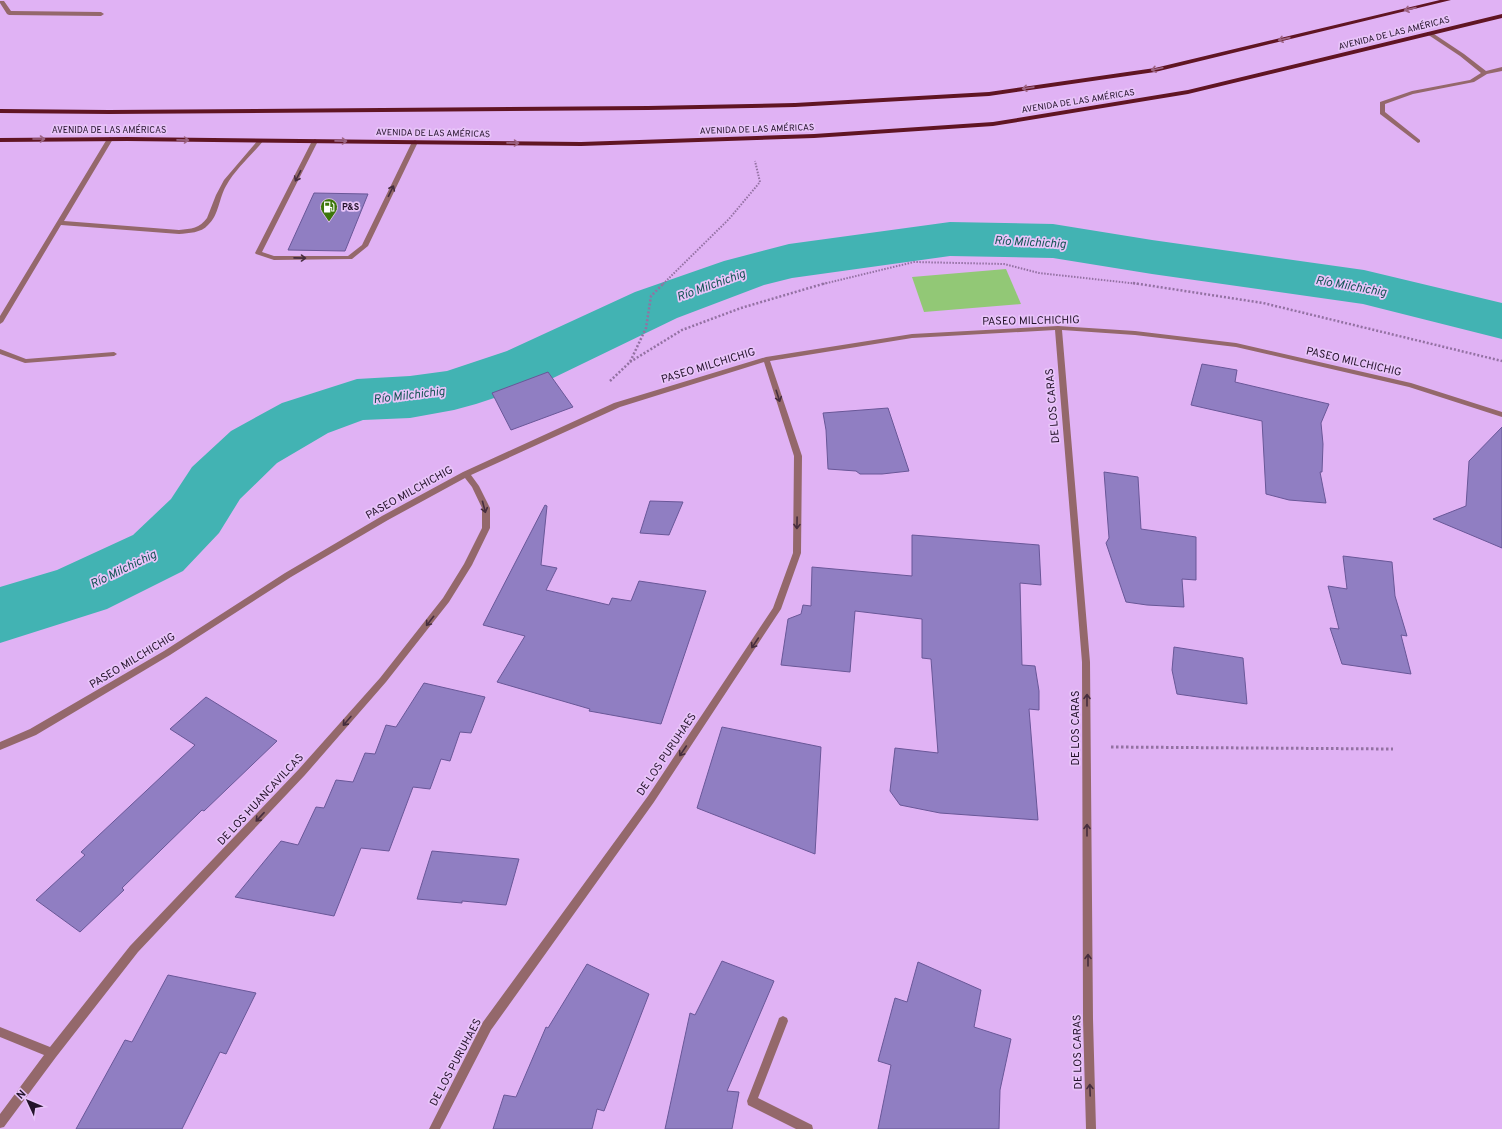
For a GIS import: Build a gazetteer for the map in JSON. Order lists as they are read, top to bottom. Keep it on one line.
{"streets":{"main road":["AVENIDA DE LAS AMÉRICAS"],"street":["PASEO MILCHICHIG","DE LOS CARAS","DE LOS PURUHAES","DE LOS HUANCAVILCAS"]},"crossings":[["PASEO MILCHICHIG","DE LOS CARAS"],["PASEO MILCHICHIG","DE LOS PURUHAES"],["PASEO MILCHICHIG","DE LOS HUANCAVILCAS"]],"one_way":["DE LOS CARAS","DE LOS PURUHAES","DE LOS HUANCAVILCAS"],"water":["Río Milchichig"],"places":{"fuel station":["P&S"]},"north":"top left"}
